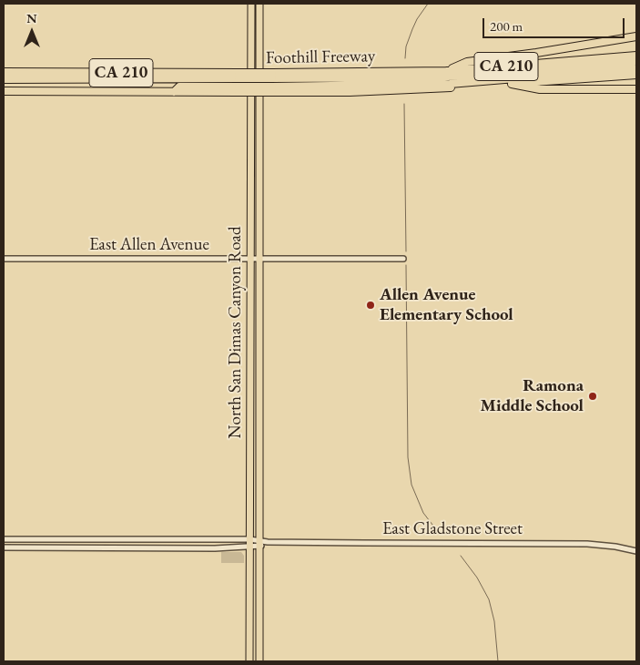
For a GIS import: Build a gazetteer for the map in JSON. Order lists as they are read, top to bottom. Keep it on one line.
{"streets":{"highway":["Foothill Freeway","CA 210"],"main road":["North San Dimas Canyon Road"],"street":["East Allen Avenue","East Gladstone Street"]},"crossings":[["East Allen Avenue","North San Dimas Canyon Road"],["North San Dimas Canyon Road","East Gladstone Street"]],"places":["Allen Avenue Elementary School","Ramona Middle School"],"scale_bar":"200 m","north":"top"}
